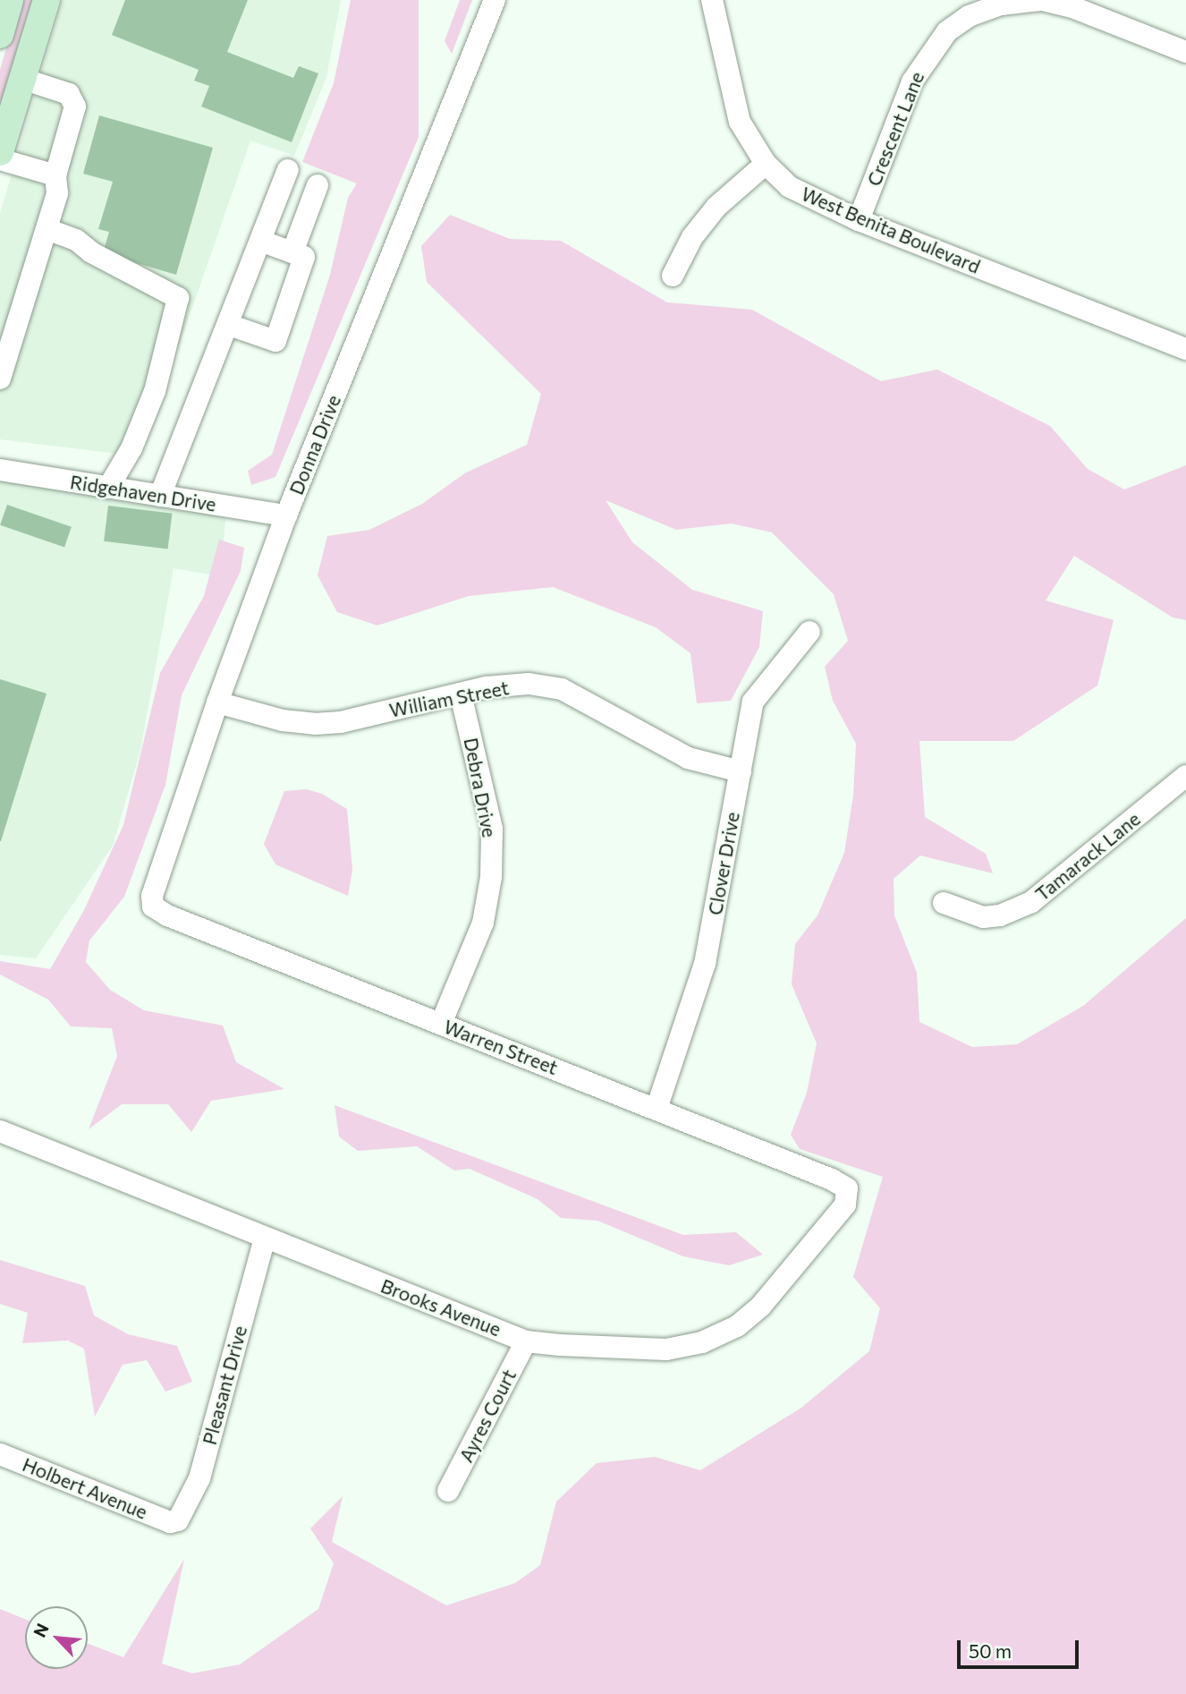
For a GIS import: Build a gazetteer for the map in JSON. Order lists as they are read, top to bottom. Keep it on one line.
{"streets":{"street":["Crescent Lane","West Benita Boulevard","Donna Drive","Ridgehaven Drive","William Street","Debra Drive","Tamarack Lane","Clover Drive","Warren Street","Brooks Avenue","Pleasant Drive","Ayres Court","Holbert Avenue"]},"crossings":[["Crescent Lane","West Benita Boulevard"],["Donna Drive","Ridgehaven Drive"],["Donna Drive","William Street"],["Donna Drive","Warren Street"],["William Street","Debra Drive"],["William Street","Clover Drive"],["Debra Drive","Warren Street"],["Clover Drive","Warren Street"],["Warren Street","Brooks Avenue"],["Brooks Avenue","Pleasant Drive"],["Brooks Avenue","Ayres Court"],["Pleasant Drive","Holbert Avenue"]],"scale_bar":"50 m","north":"top left"}
